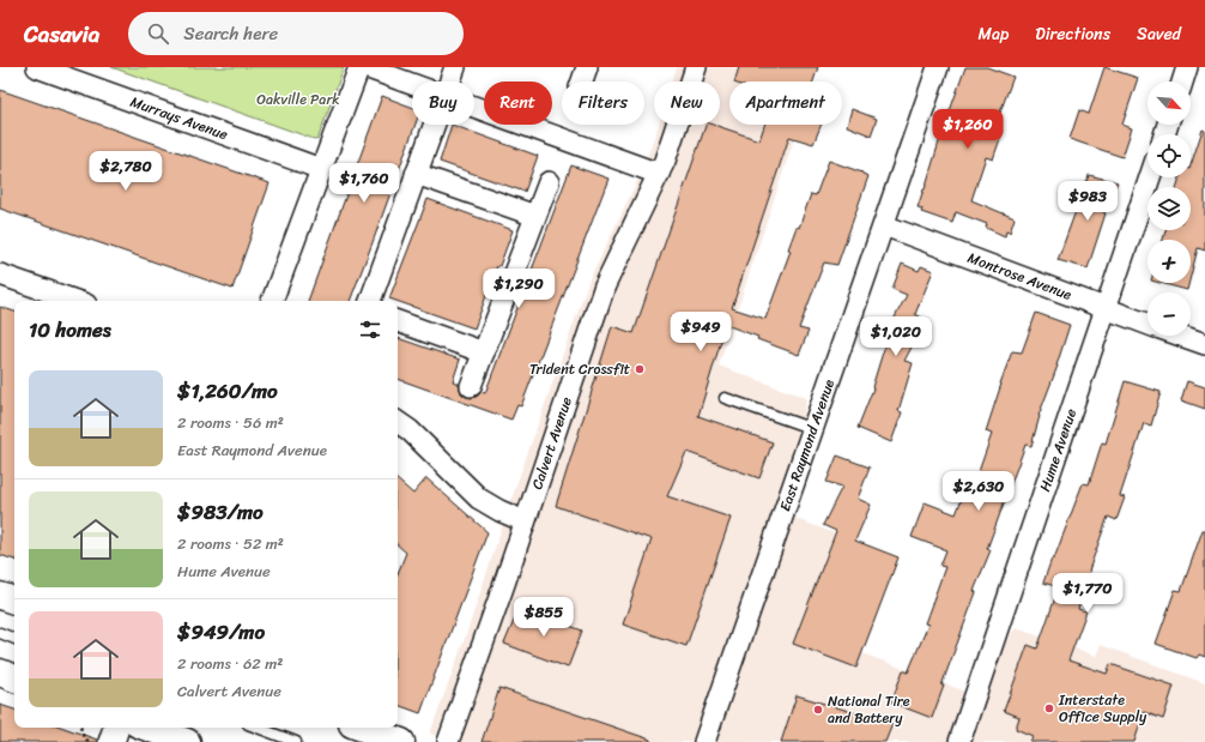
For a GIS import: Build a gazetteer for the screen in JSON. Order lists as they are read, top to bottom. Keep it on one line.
{"streets":{"street":["Murrays Avenue","Montrose Avenue","Calvert Avenue","East Raymond Avenue","Hume Avenue"]},"crossings":[["Montrose Avenue","East Raymond Avenue"],["Montrose Avenue","Hume Avenue"]],"parks":["Oakville Park"],"places":["Trident Crossfit","Interstate Office Supply","National Tire and Battery"],"north":"bottom right","page":{"header":"Casavia","search":"Search here","nav":["Map","Directions","Saved"],"map_buttons":["+","−"],"chip":["Buy","Rent","Filters","New","Apartment"],"price":["$1,260","$2,780","$1,760","$983","$1,290","$949","$1,020","$2,630","$1,770","$855"],"heading":"10 homes","list":[{"name":"$1,260/mo","note":"2 rooms · 56 m² · East Raymond Avenue"},{"name":"$983/mo","note":"2 rooms · 52 m² · Hume Avenue"},{"name":"$949/mo","note":"2 rooms · 62 m² · Calvert Avenue"}]}}
